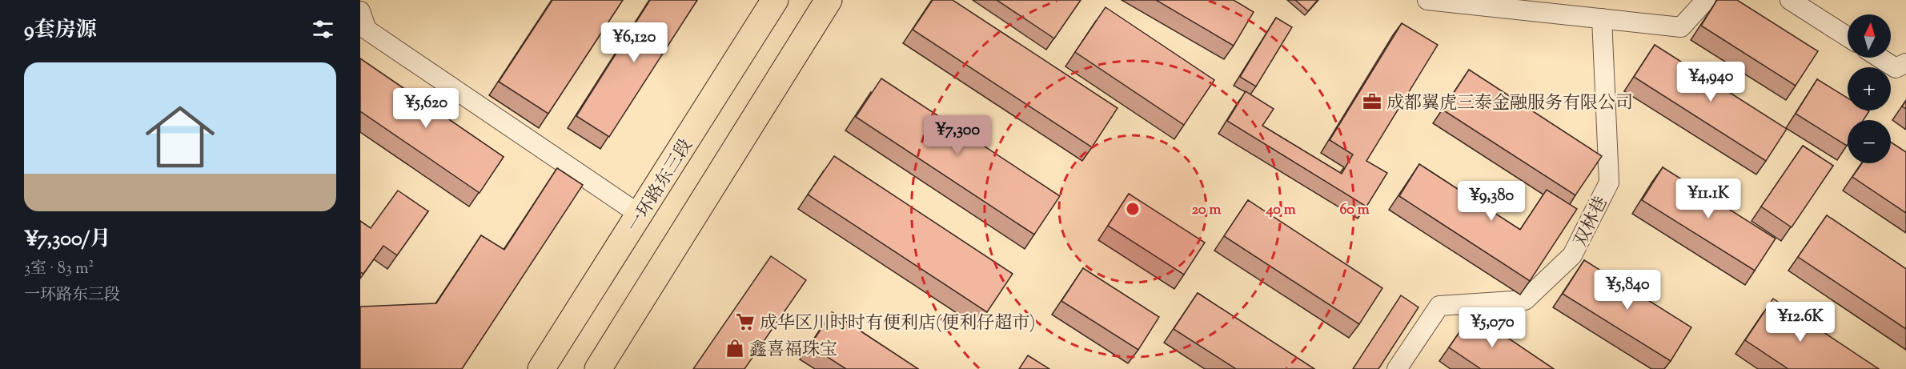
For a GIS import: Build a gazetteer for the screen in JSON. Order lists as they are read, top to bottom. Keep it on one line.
{"streets":{"main road":["一环路东三段"],"street":["双林巷"]},"places":{"office":["成都翼虎三泰金融服务有限公司"],"supermarket":["成华区川时时有便利店(便利仔超市)"],"shop":["鑫喜福珠宝"]},"north":"top","page":{"heading":"9套房源","map_buttons":["+","−"],"price":["¥6,120","¥4,940","¥5,620","¥7,300","¥11.1K","¥9,380","¥5,840","¥12.6K","¥5,070"],"list":[{"name":"¥7,300/月","note":"3室 · 83 m² · 一环路东三段"}]},"rings":["20 m","40 m","60 m"]}
